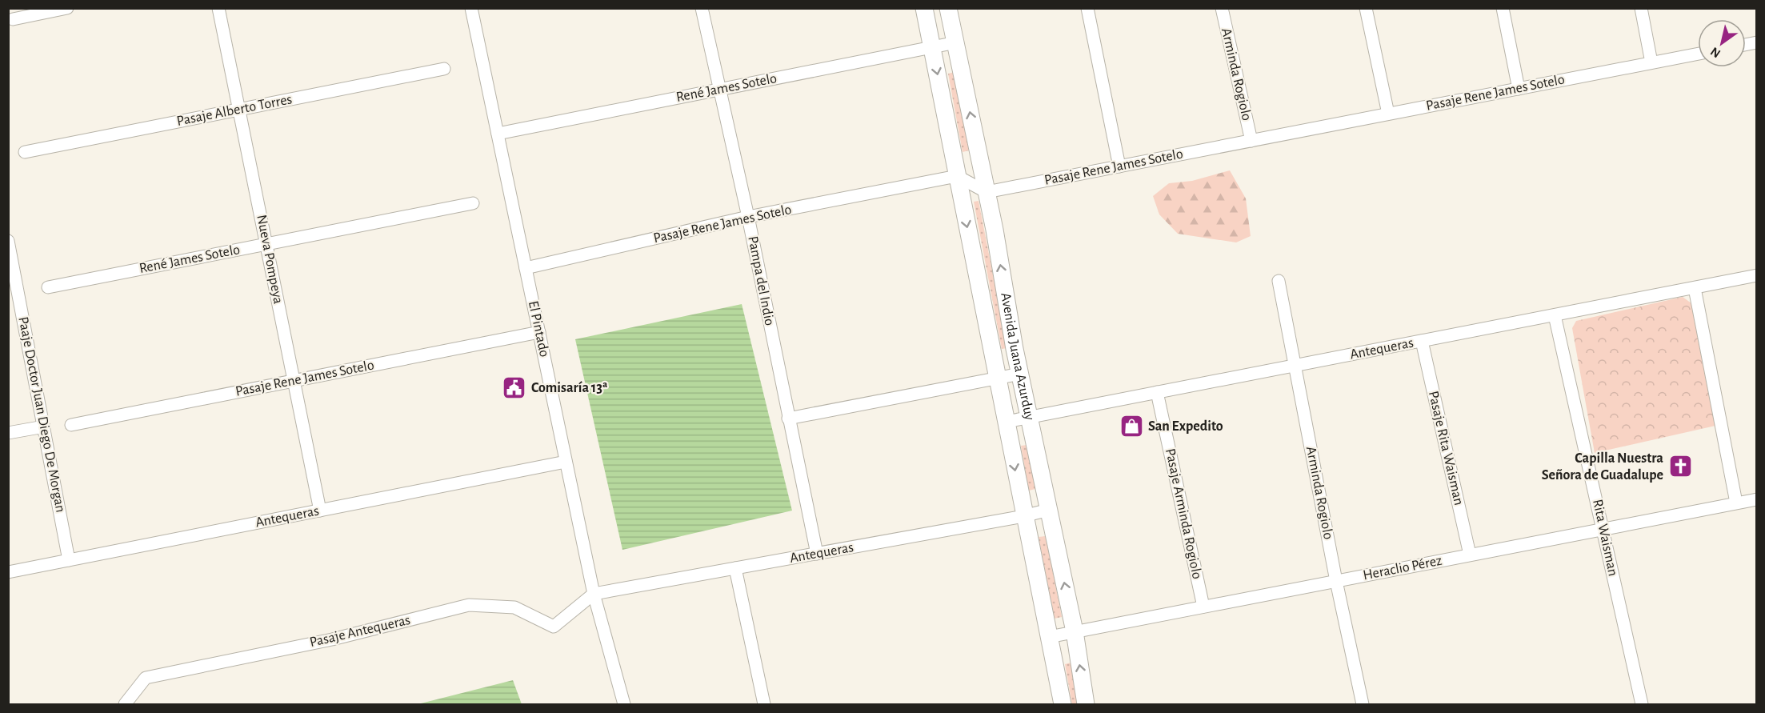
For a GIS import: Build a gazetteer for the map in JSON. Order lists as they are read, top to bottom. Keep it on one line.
{"streets":{"main road":["Avenida Juana Azurduy"],"street":["Arminda Rogiolo","René James Sotelo","Pasaje Rene James Sotelo","Pasaje Alberto Torres","Nueva Pompeya","Pampa del Indio","El Pintado","Antequeras","Paaje Doctor Juan Diego De Morgan","Pasaje Rita Waisman","Pasaje Arminda Rogiolo","Rita Waisman","Heraclio Pérez","Pasaje Antequeras"]},"crossings":[["Arminda Rogiolo","Pasaje Rene James Sotelo"],["Arminda Rogiolo","Antequeras"],["Arminda Rogiolo","Heraclio Pérez"],["René James Sotelo","Nueva Pompeya"],["René James Sotelo","Pampa del Indio"],["René James Sotelo","El Pintado"],["René James Sotelo","Avenida Juana Azurduy"],["Pasaje Rene James Sotelo","Nueva Pompeya"],["Pasaje Rene James Sotelo","Pampa del Indio"],["Pasaje Rene James Sotelo","El Pintado"],["Pasaje Rene James Sotelo","Avenida Juana Azurduy"],["Pasaje Alberto Torres","Nueva Pompeya"],["Nueva Pompeya","Antequeras"],["Pampa del Indio","Antequeras"],["El Pintado","Antequeras"],["El Pintado","Pasaje Antequeras"],["Antequeras","Avenida Juana Azurduy"],["Antequeras","Paaje Doctor Juan Diego De Morgan"],["Antequeras","Pasaje Rita Waisman"],["Antequeras","Pasaje Arminda Rogiolo"],["Antequeras","Rita Waisman"],["Antequeras","Pasaje Antequeras"],["Avenida Juana Azurduy","Heraclio Pérez"],["Pasaje Rita Waisman","Heraclio Pérez"],["Pasaje Arminda Rogiolo","Heraclio Pérez"],["Rita Waisman","Heraclio Pérez"]],"places":{"public building":["Comisaría 13ª"],"shop":["San Expedito"],"church":["Capilla Nuestra Señora de Guadalupe"]},"north":"bottom left"}
